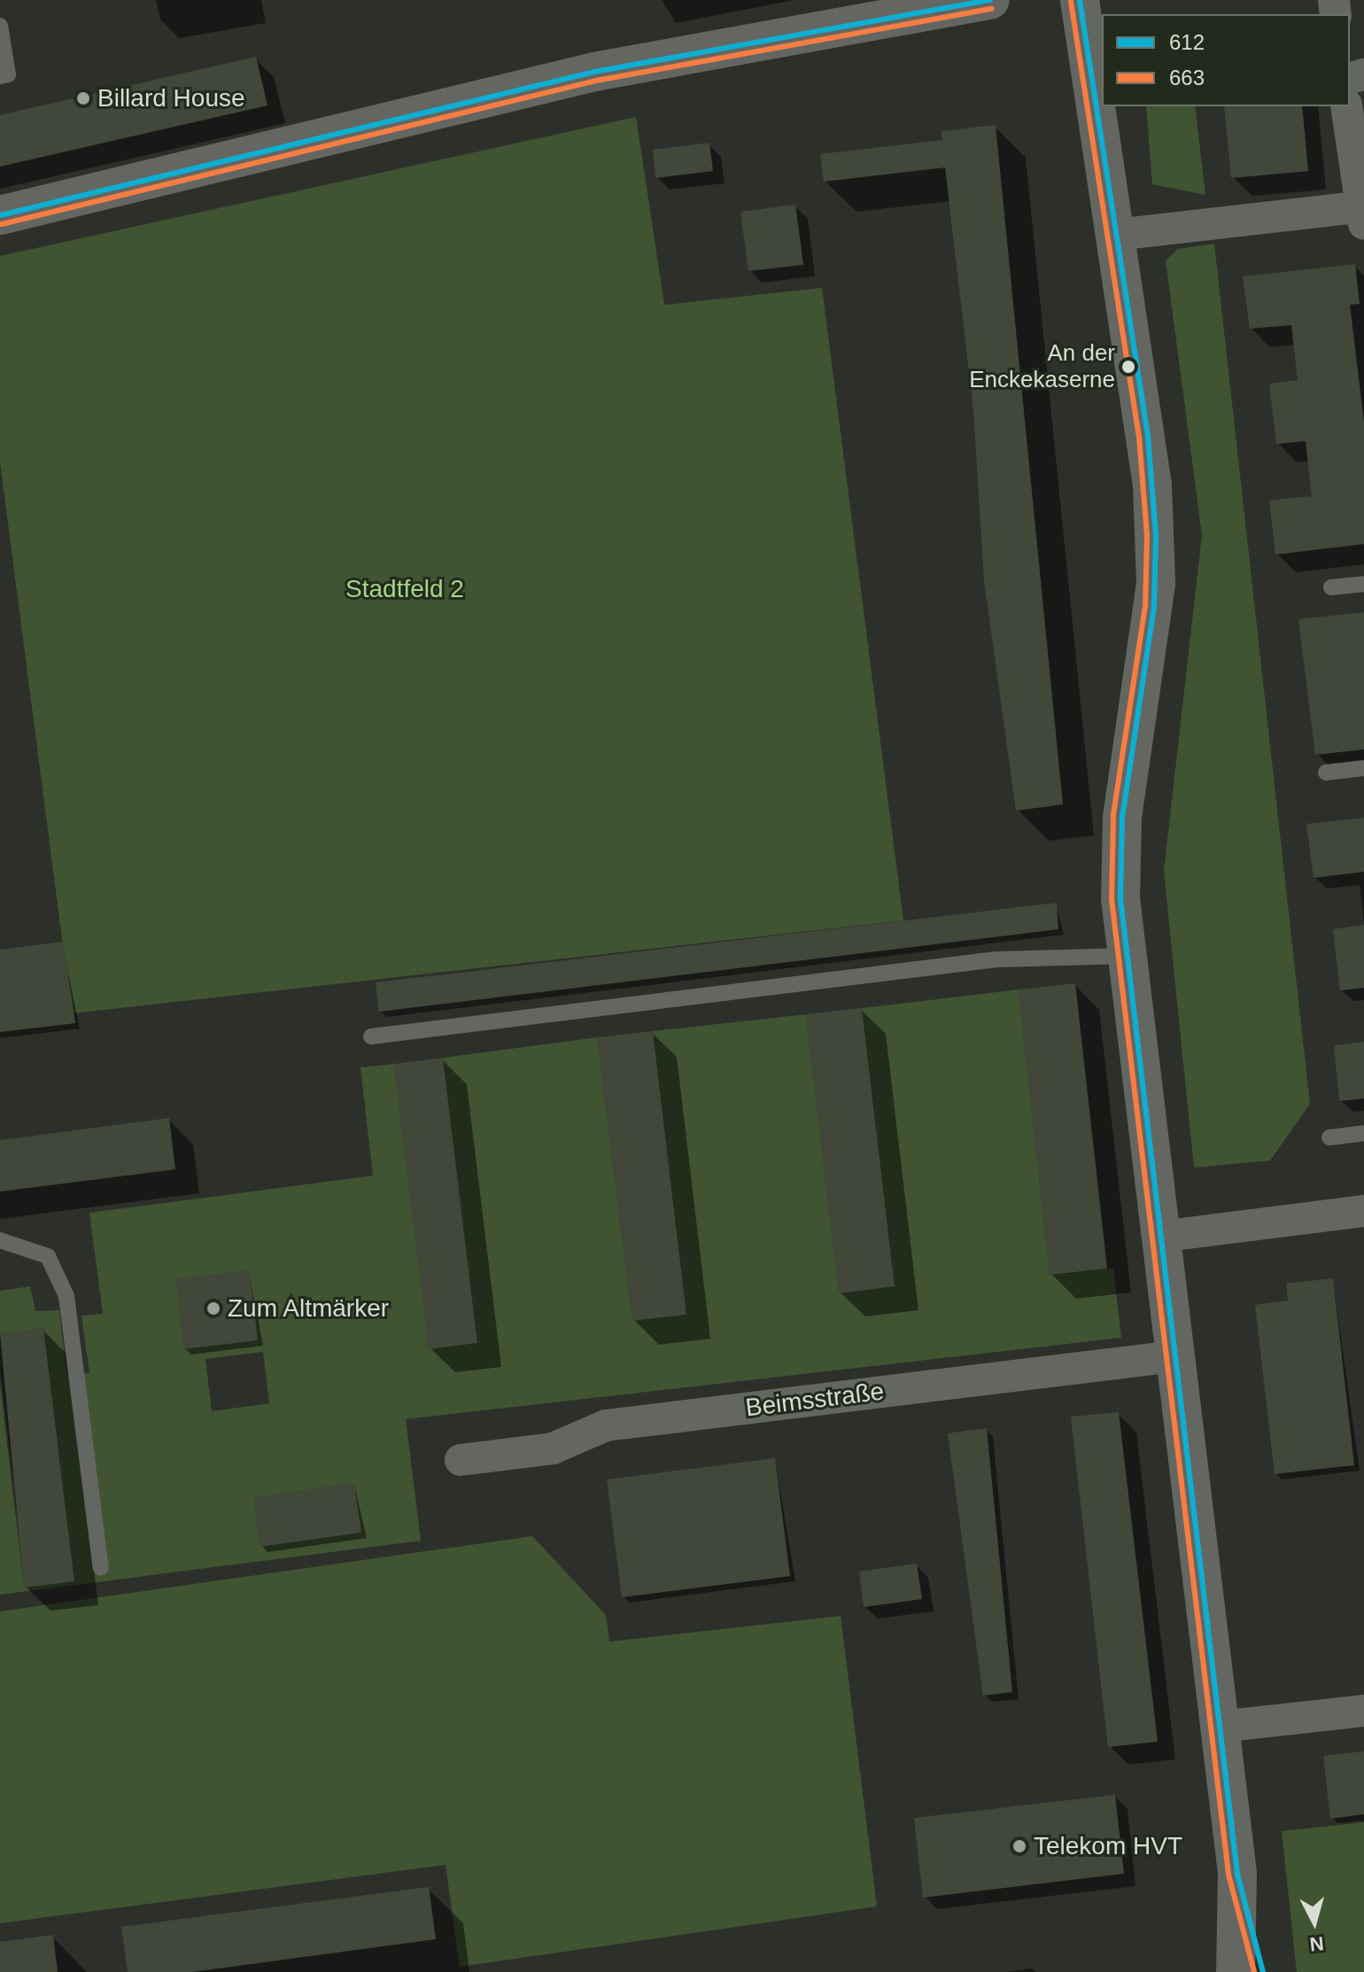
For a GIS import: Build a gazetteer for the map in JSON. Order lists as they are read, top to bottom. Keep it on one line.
{"streets":{"street":["Beimsstraße"]},"parks":["Stadtfeld 2"],"places":["Billard House","An der Enckekaserne","Zum Altmärker","Telekom HVT"],"lines":["transit line 612","transit line 663"],"legend":["612","663"],"north":"bottom"}
